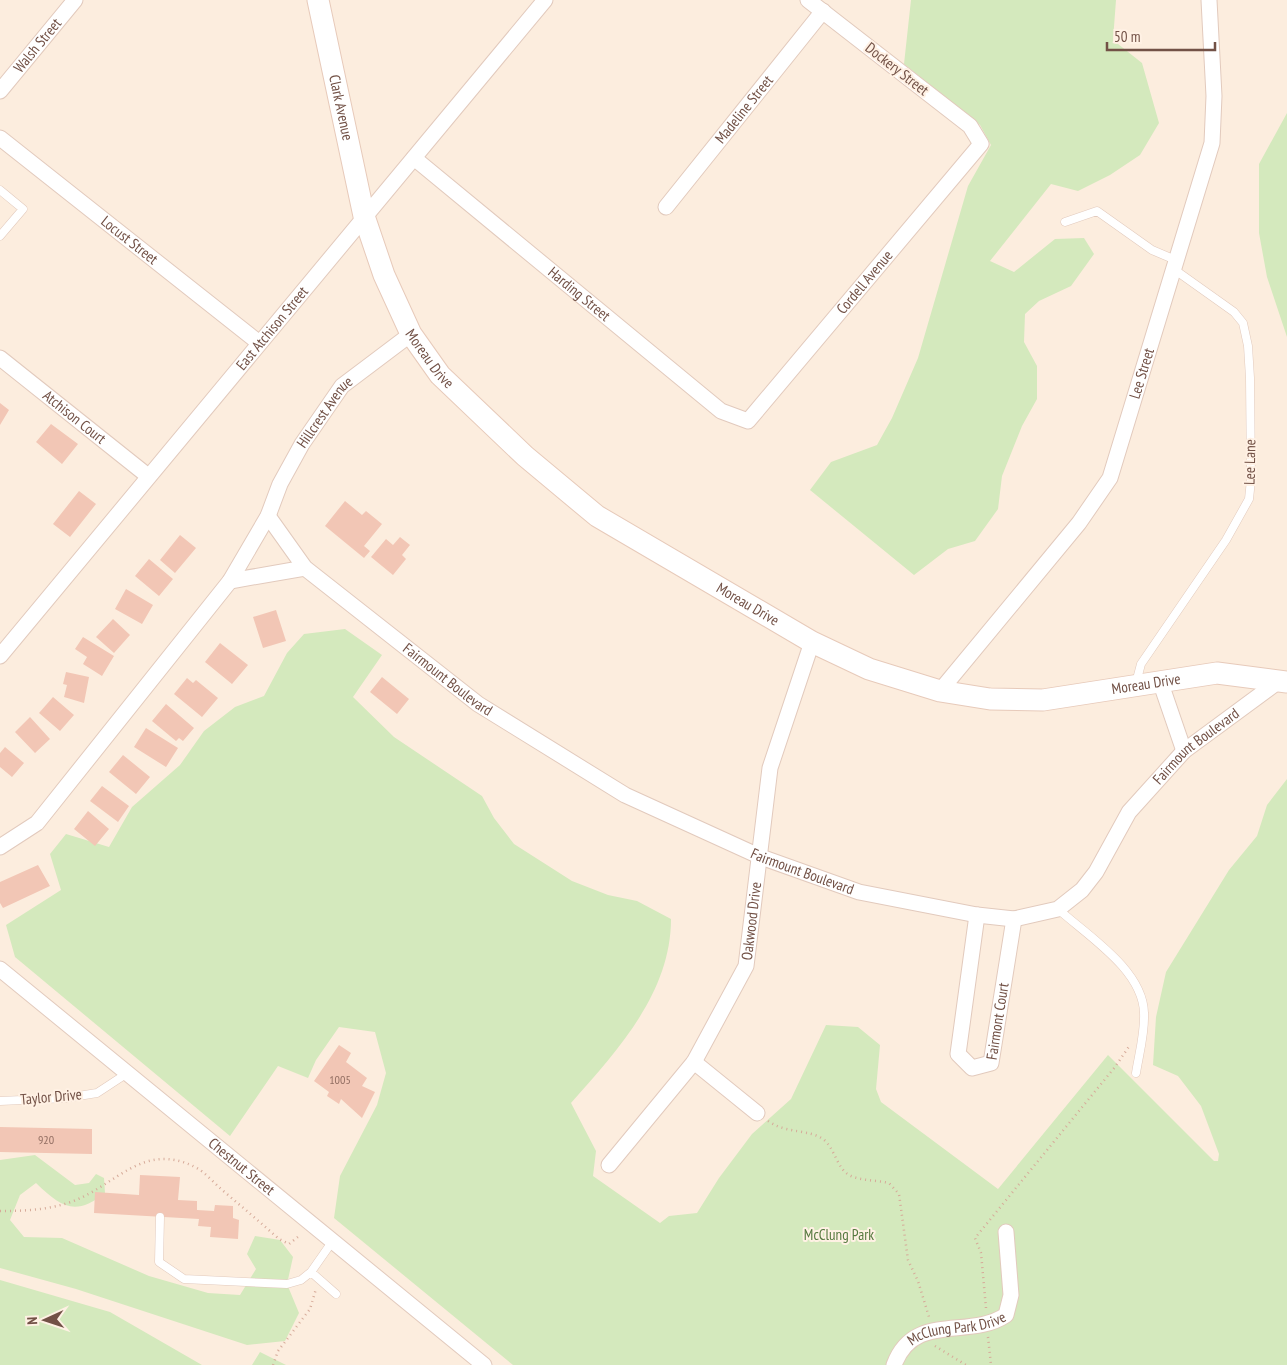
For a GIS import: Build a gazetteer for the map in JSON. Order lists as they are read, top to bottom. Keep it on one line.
{"streets":{"main road":["Clark Avenue","Moreau Drive"],"street":["Walsh Street","Dockery Street","Madeline Street","Locust Street","Cordell Avenue","Harding Street","East Atchison Street","Lee Street","Hillcrest Avenue","Atchison Court","Fairmount Boulevard","Oakwood Drive","Fairmont Court","Chestnut Street","McClung Park Drive"],"lane":["Lee Lane","Taylor Drive"]},"crossings":[["Dockery Street","Madeline Street"],["Dockery Street","Cordell Avenue"],["Clark Avenue","East Atchison Street"],["Clark Avenue","Moreau Drive"],["Locust Street","East Atchison Street"],["Cordell Avenue","Harding Street"],["Harding Street","East Atchison Street"],["East Atchison Street","Moreau Drive"],["East Atchison Street","Atchison Court"],["Moreau Drive","Lee Street"],["Moreau Drive","Hillcrest Avenue"],["Moreau Drive","Lee Lane"],["Moreau Drive","Fairmount Boulevard"],["Moreau Drive","Oakwood Drive"],["Lee Street","Lee Lane"],["Hillcrest Avenue","Fairmount Boulevard"],["Fairmount Boulevard","Oakwood Drive"],["Fairmount Boulevard","Fairmont Court"],["Taylor Drive","Chestnut Street"]],"parks":["McClung Park"],"house_numbers":["1005","920"],"scale_bar":"50 m","north":"left"}
